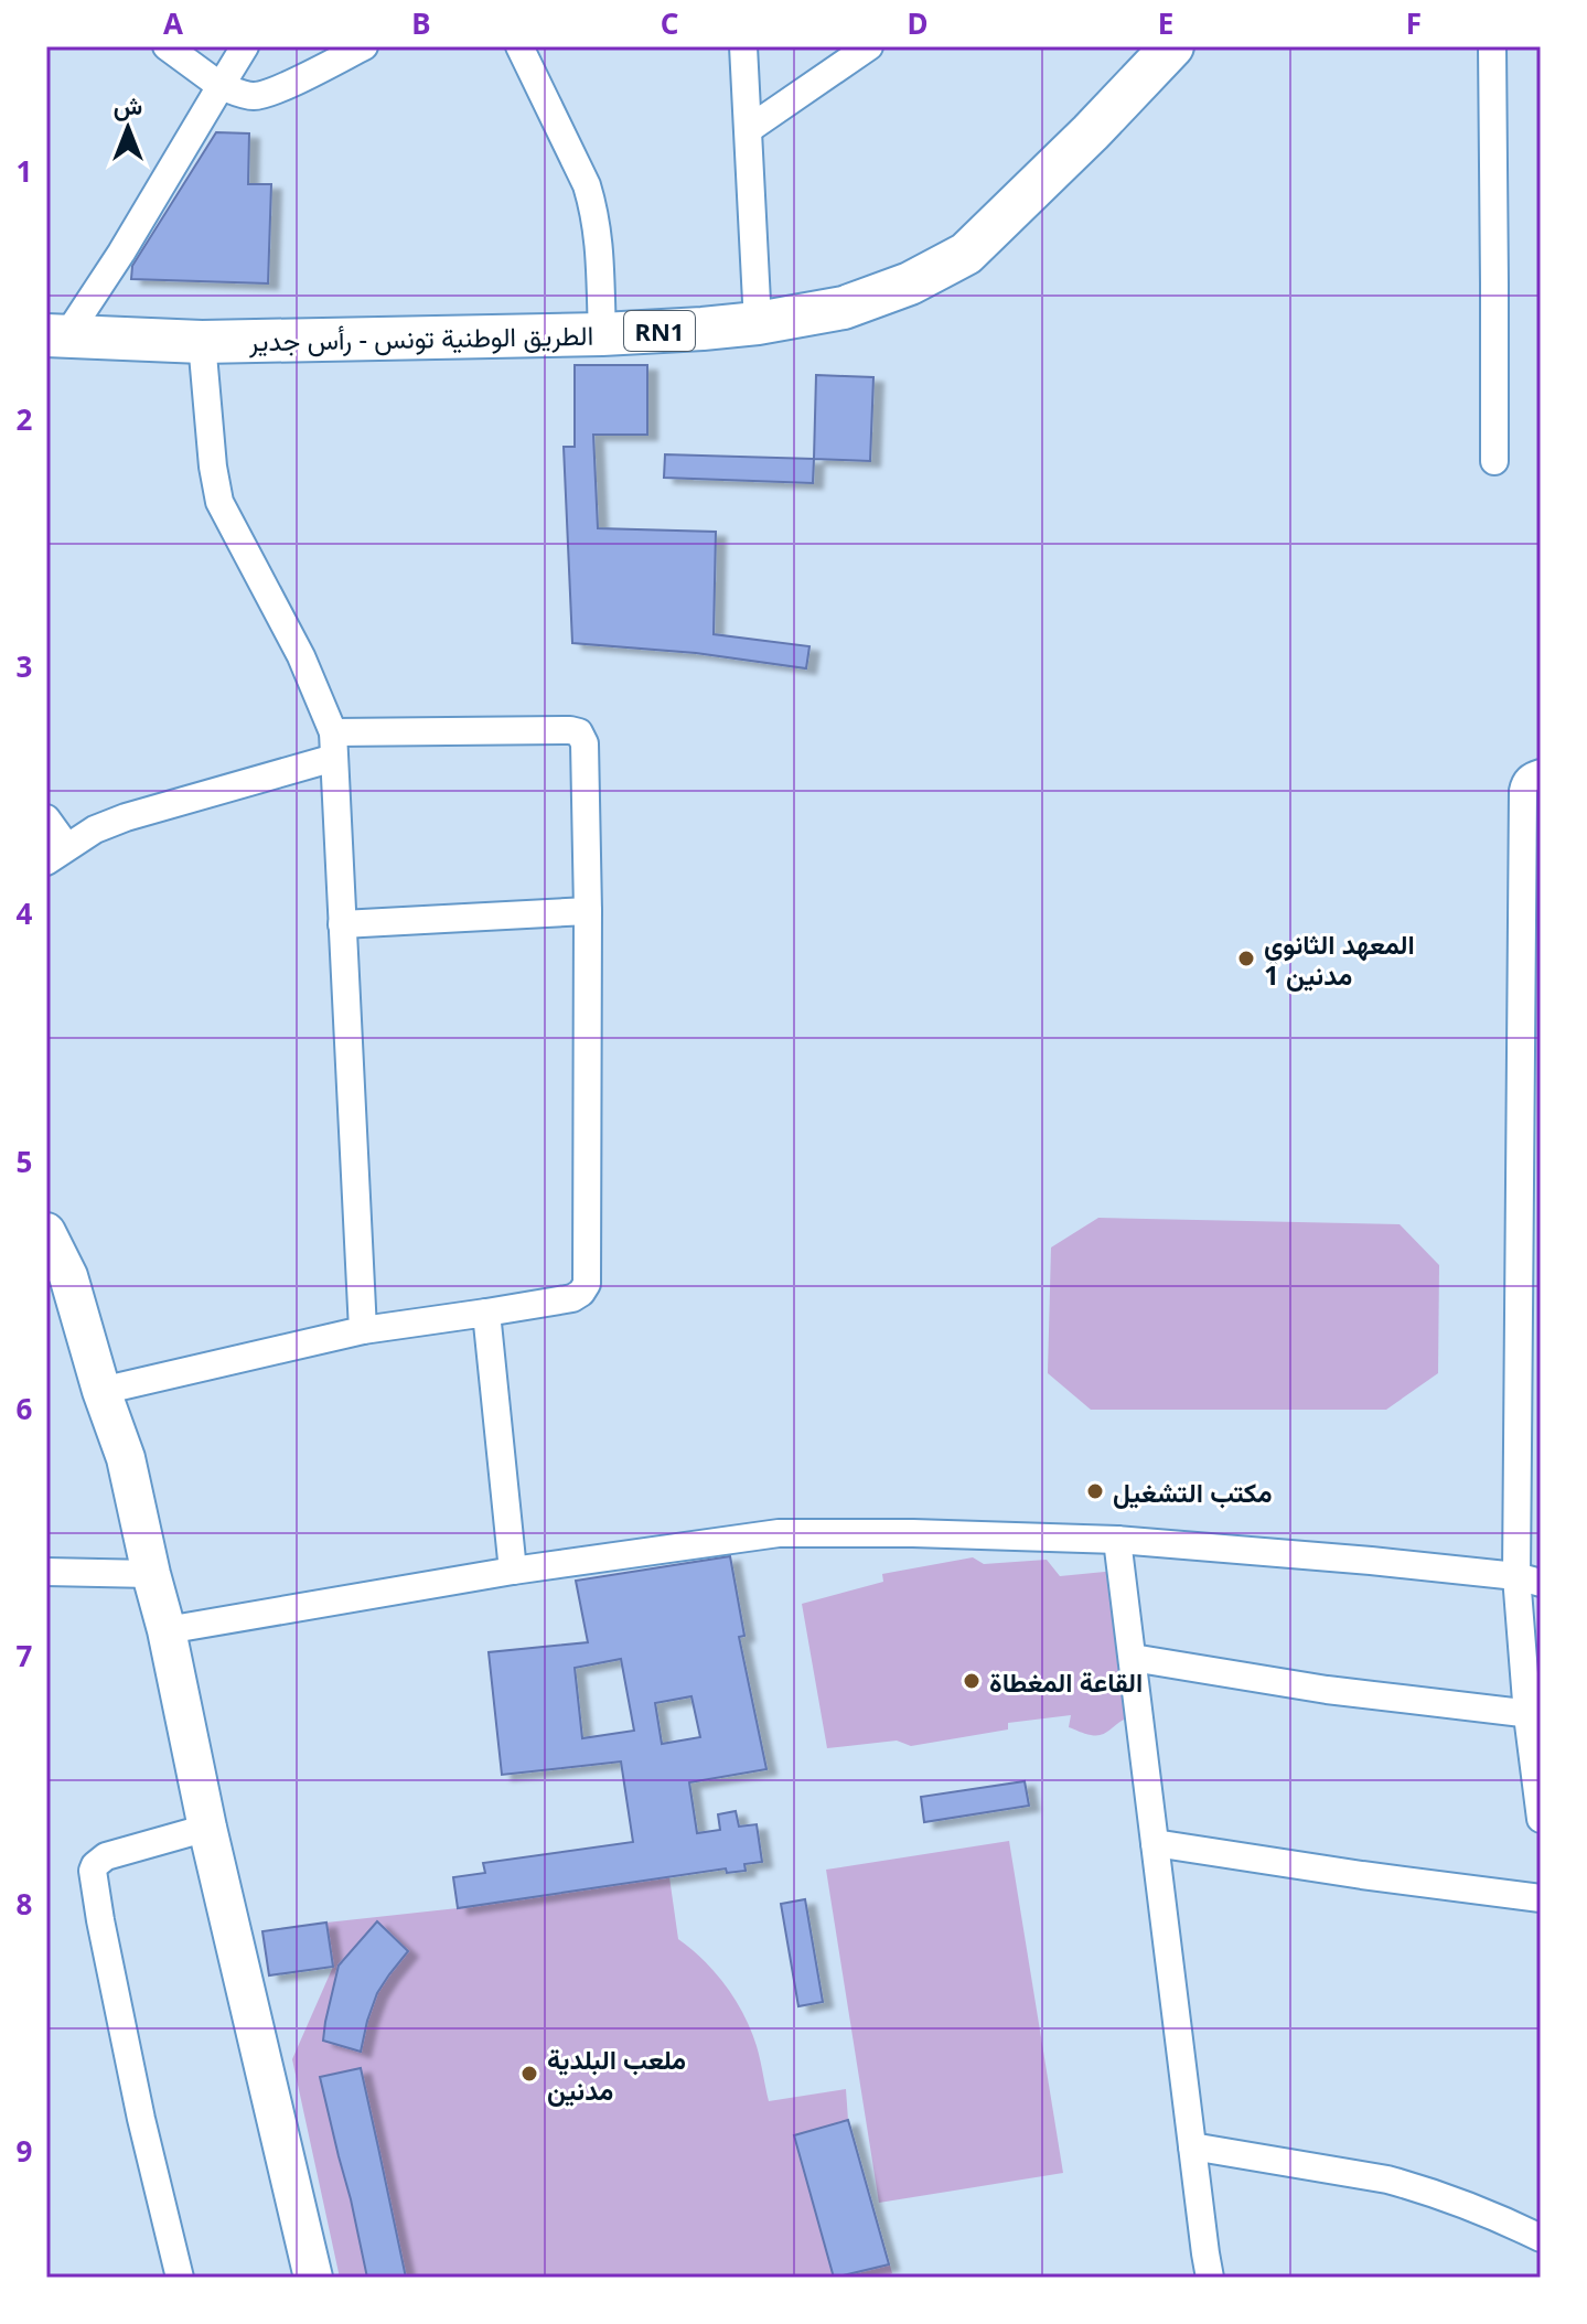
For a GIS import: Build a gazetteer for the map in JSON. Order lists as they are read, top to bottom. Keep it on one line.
{"streets":{"main road":["RN1","الطريق الوطنية تونس - رأس جدير"]},"places":["المعهد الثانوي مدنين 1","مكتب التشغيل","القاعة المغطاة","ملعب البلدية مدنين"],"north":"top","grid":{"columns":["A","B","C","D","E","F"],"rows":["1","2","3","4","5","6","7","8","9"]}}
